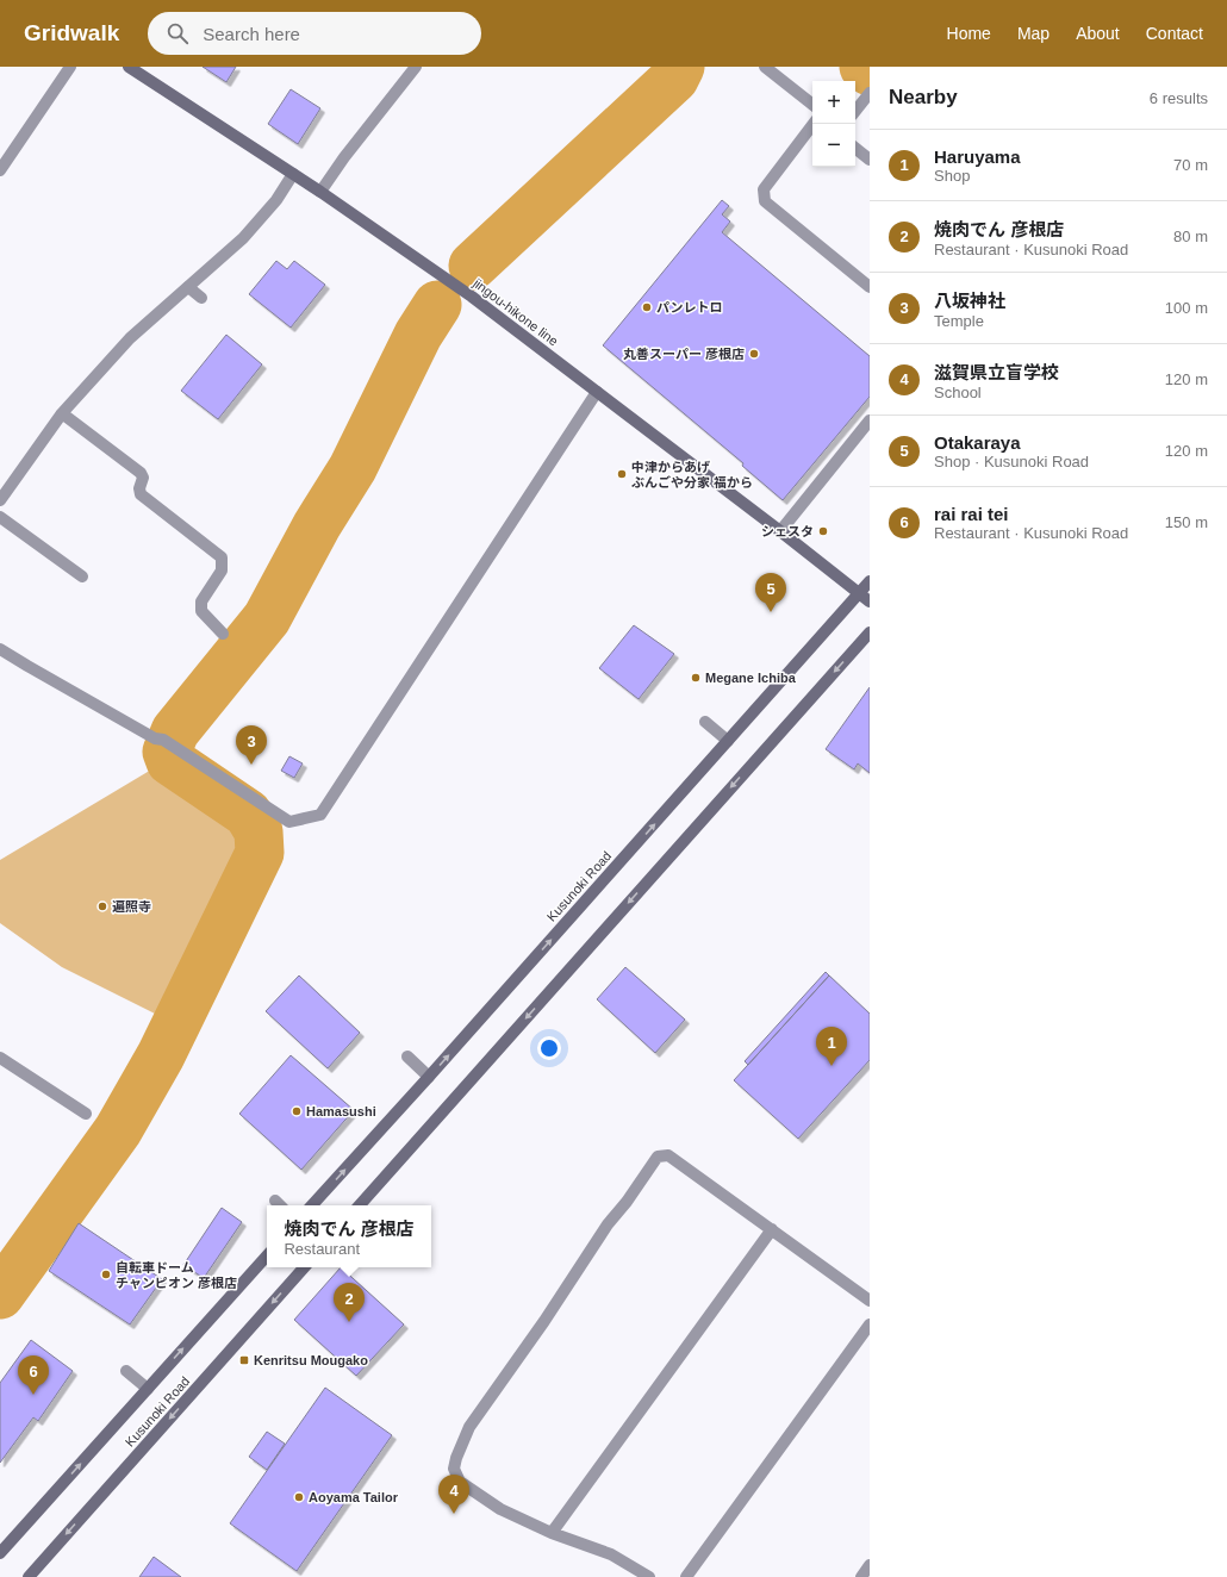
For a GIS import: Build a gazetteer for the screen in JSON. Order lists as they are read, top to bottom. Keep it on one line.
{"streets":{"main road":["jingou-hikone line","Kusunoki Road"]},"crossings":[["jingou-hikone line","Kusunoki Road"]],"places":{"other":["パンレトロ","丸善スーパー 彦根店","中津からあげ ぶんごや分家 福から","シェスタ","Megane Ichiba","遍照寺","Hamasushi","自転車ドーム チャンピオン 彦根店","Aoyama Tailor"],"transit":["Kenritsu Mougako"]},"page":{"header":"Gridwalk","search":"Search here","nav":["Home","Map","About","Contact"],"heading":["Nearby","6 results"],"map_buttons":["+","−"],"list":[{"mark":"1","name":"Haruyama","note":"Shop","value":"70 m"},{"mark":"2","name":"焼肉でん 彦根店","note":"Restaurant · Kusunoki Road","value":"80 m"},{"mark":"3","name":"八坂神社","note":"Temple","value":"100 m"},{"mark":"4","name":"滋賀県立盲学校","note":"School","value":"120 m"},{"mark":"5","name":"Otakaraya","note":"Shop · Kusunoki Road","value":"120 m"},{"mark":"6","name":"rai rai tei","note":"Restaurant · Kusunoki Road","value":"150 m"}],"pins":["5","3","1","2","6","4"],"popup":["焼肉でん 彦根店","Restaurant"]}}
